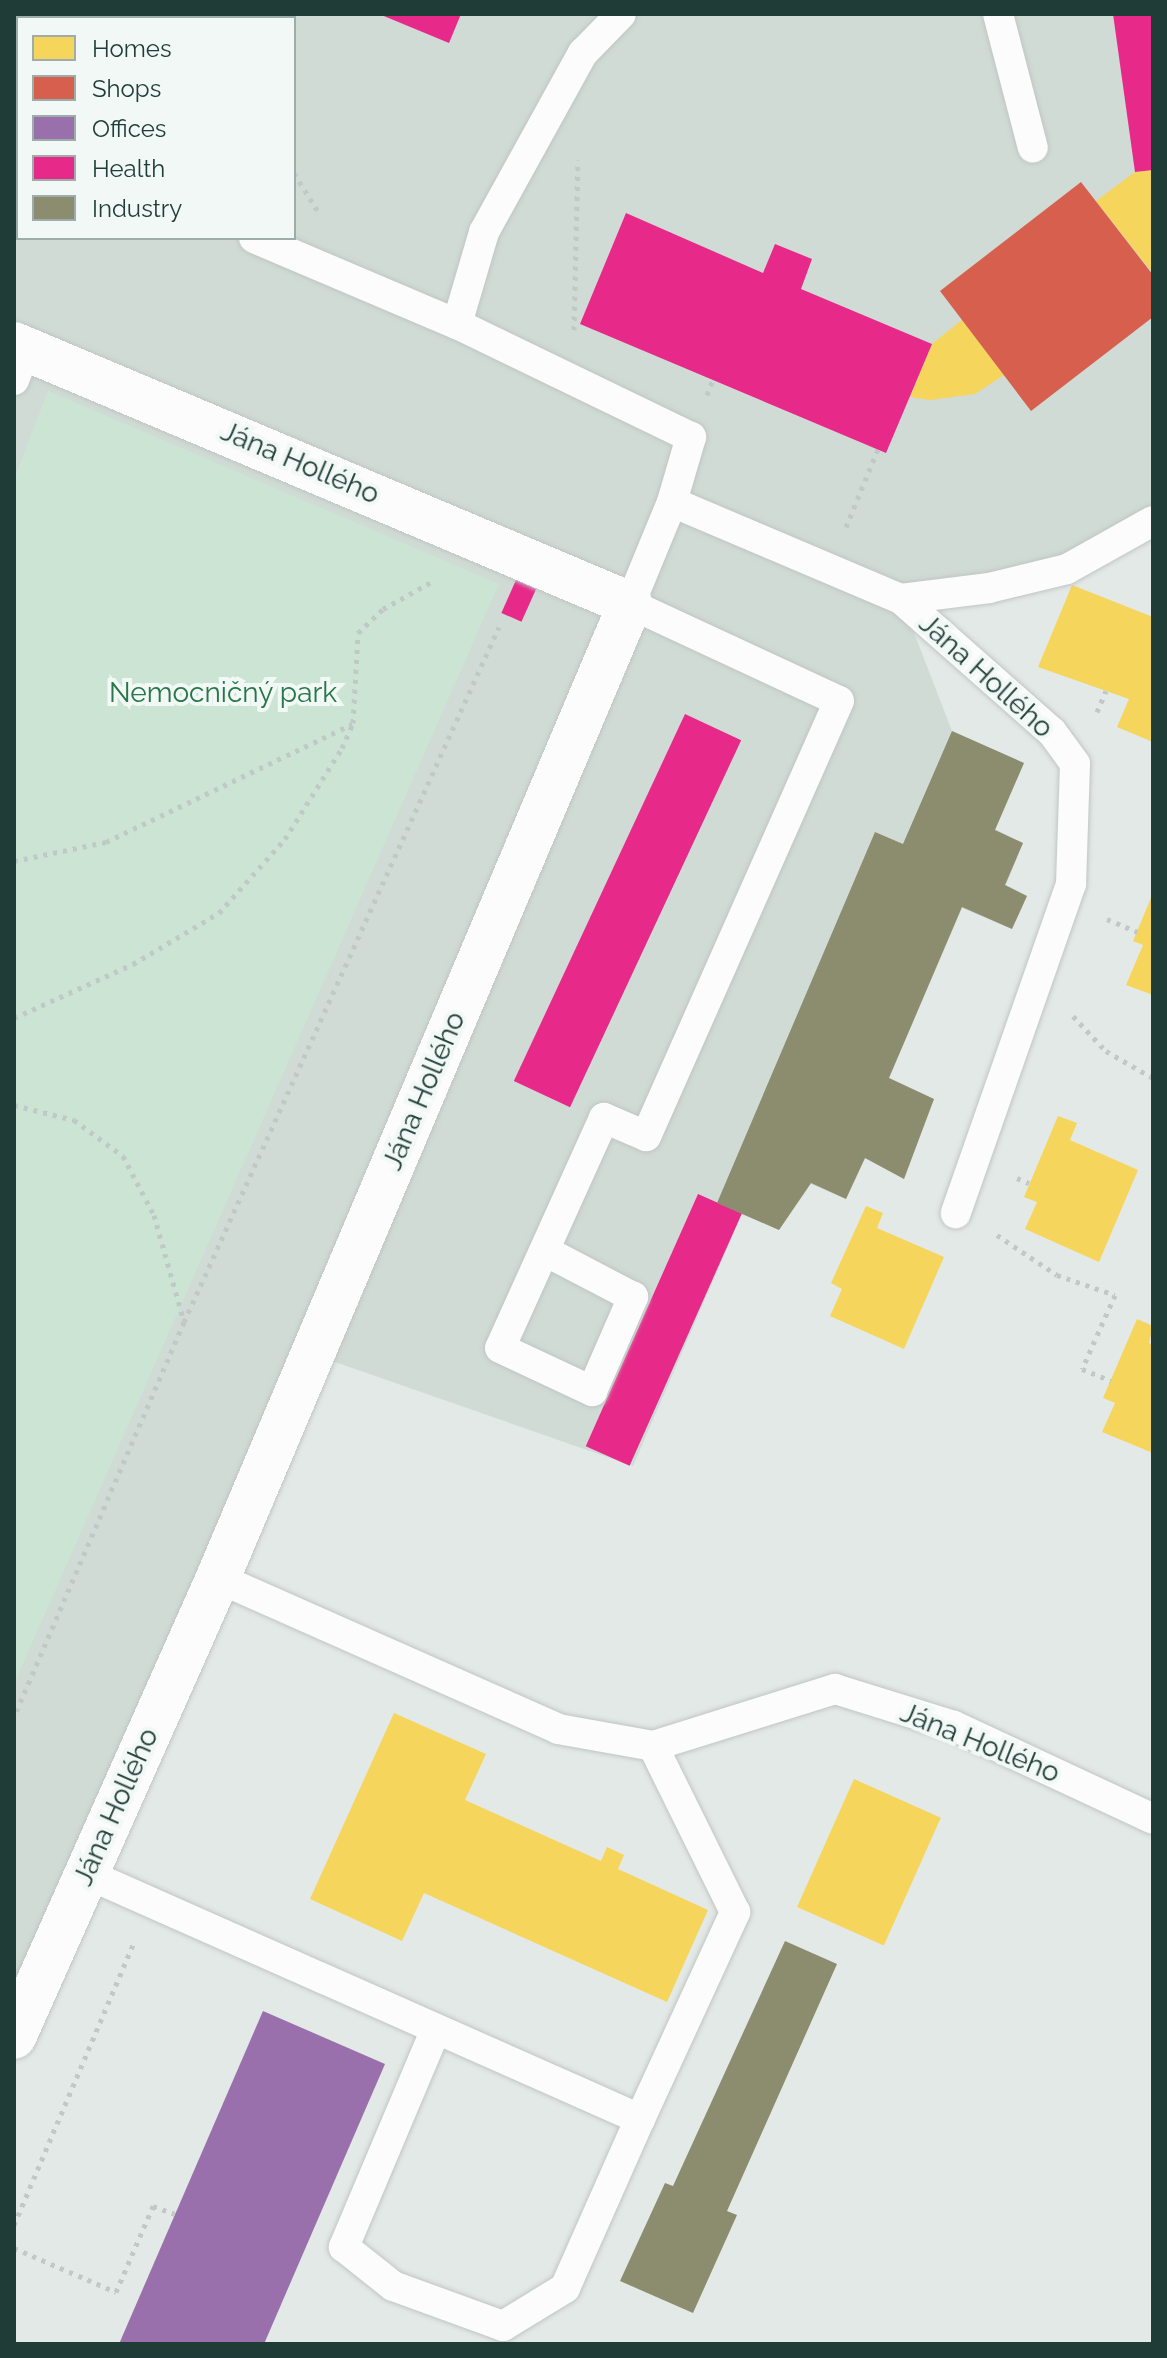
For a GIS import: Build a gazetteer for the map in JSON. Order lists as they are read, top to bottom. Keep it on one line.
{"streets":{"street":["Jána Hollého"]},"parks":["Nemocničný park"],"legend":["Homes","Shops","Offices","Health","Industry"]}
